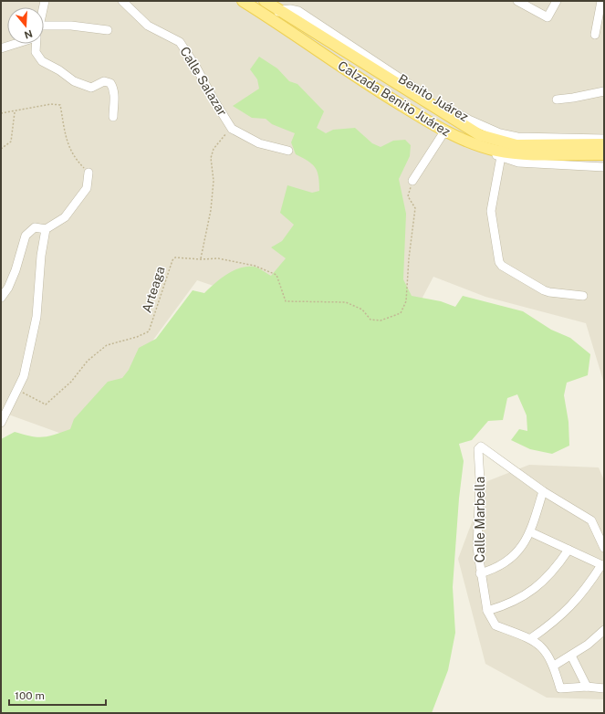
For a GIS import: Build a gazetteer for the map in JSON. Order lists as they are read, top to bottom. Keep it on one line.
{"streets":{"main road":["Calzada Benito Juárez"],"street":["Calle Salazar","Benito Juárez","Calle Marbella"],"path":["Arteaga"]},"crossings":[["Benito Juárez","Calzada Benito Juárez"]],"scale_bar":"100 m","north":"bottom"}
